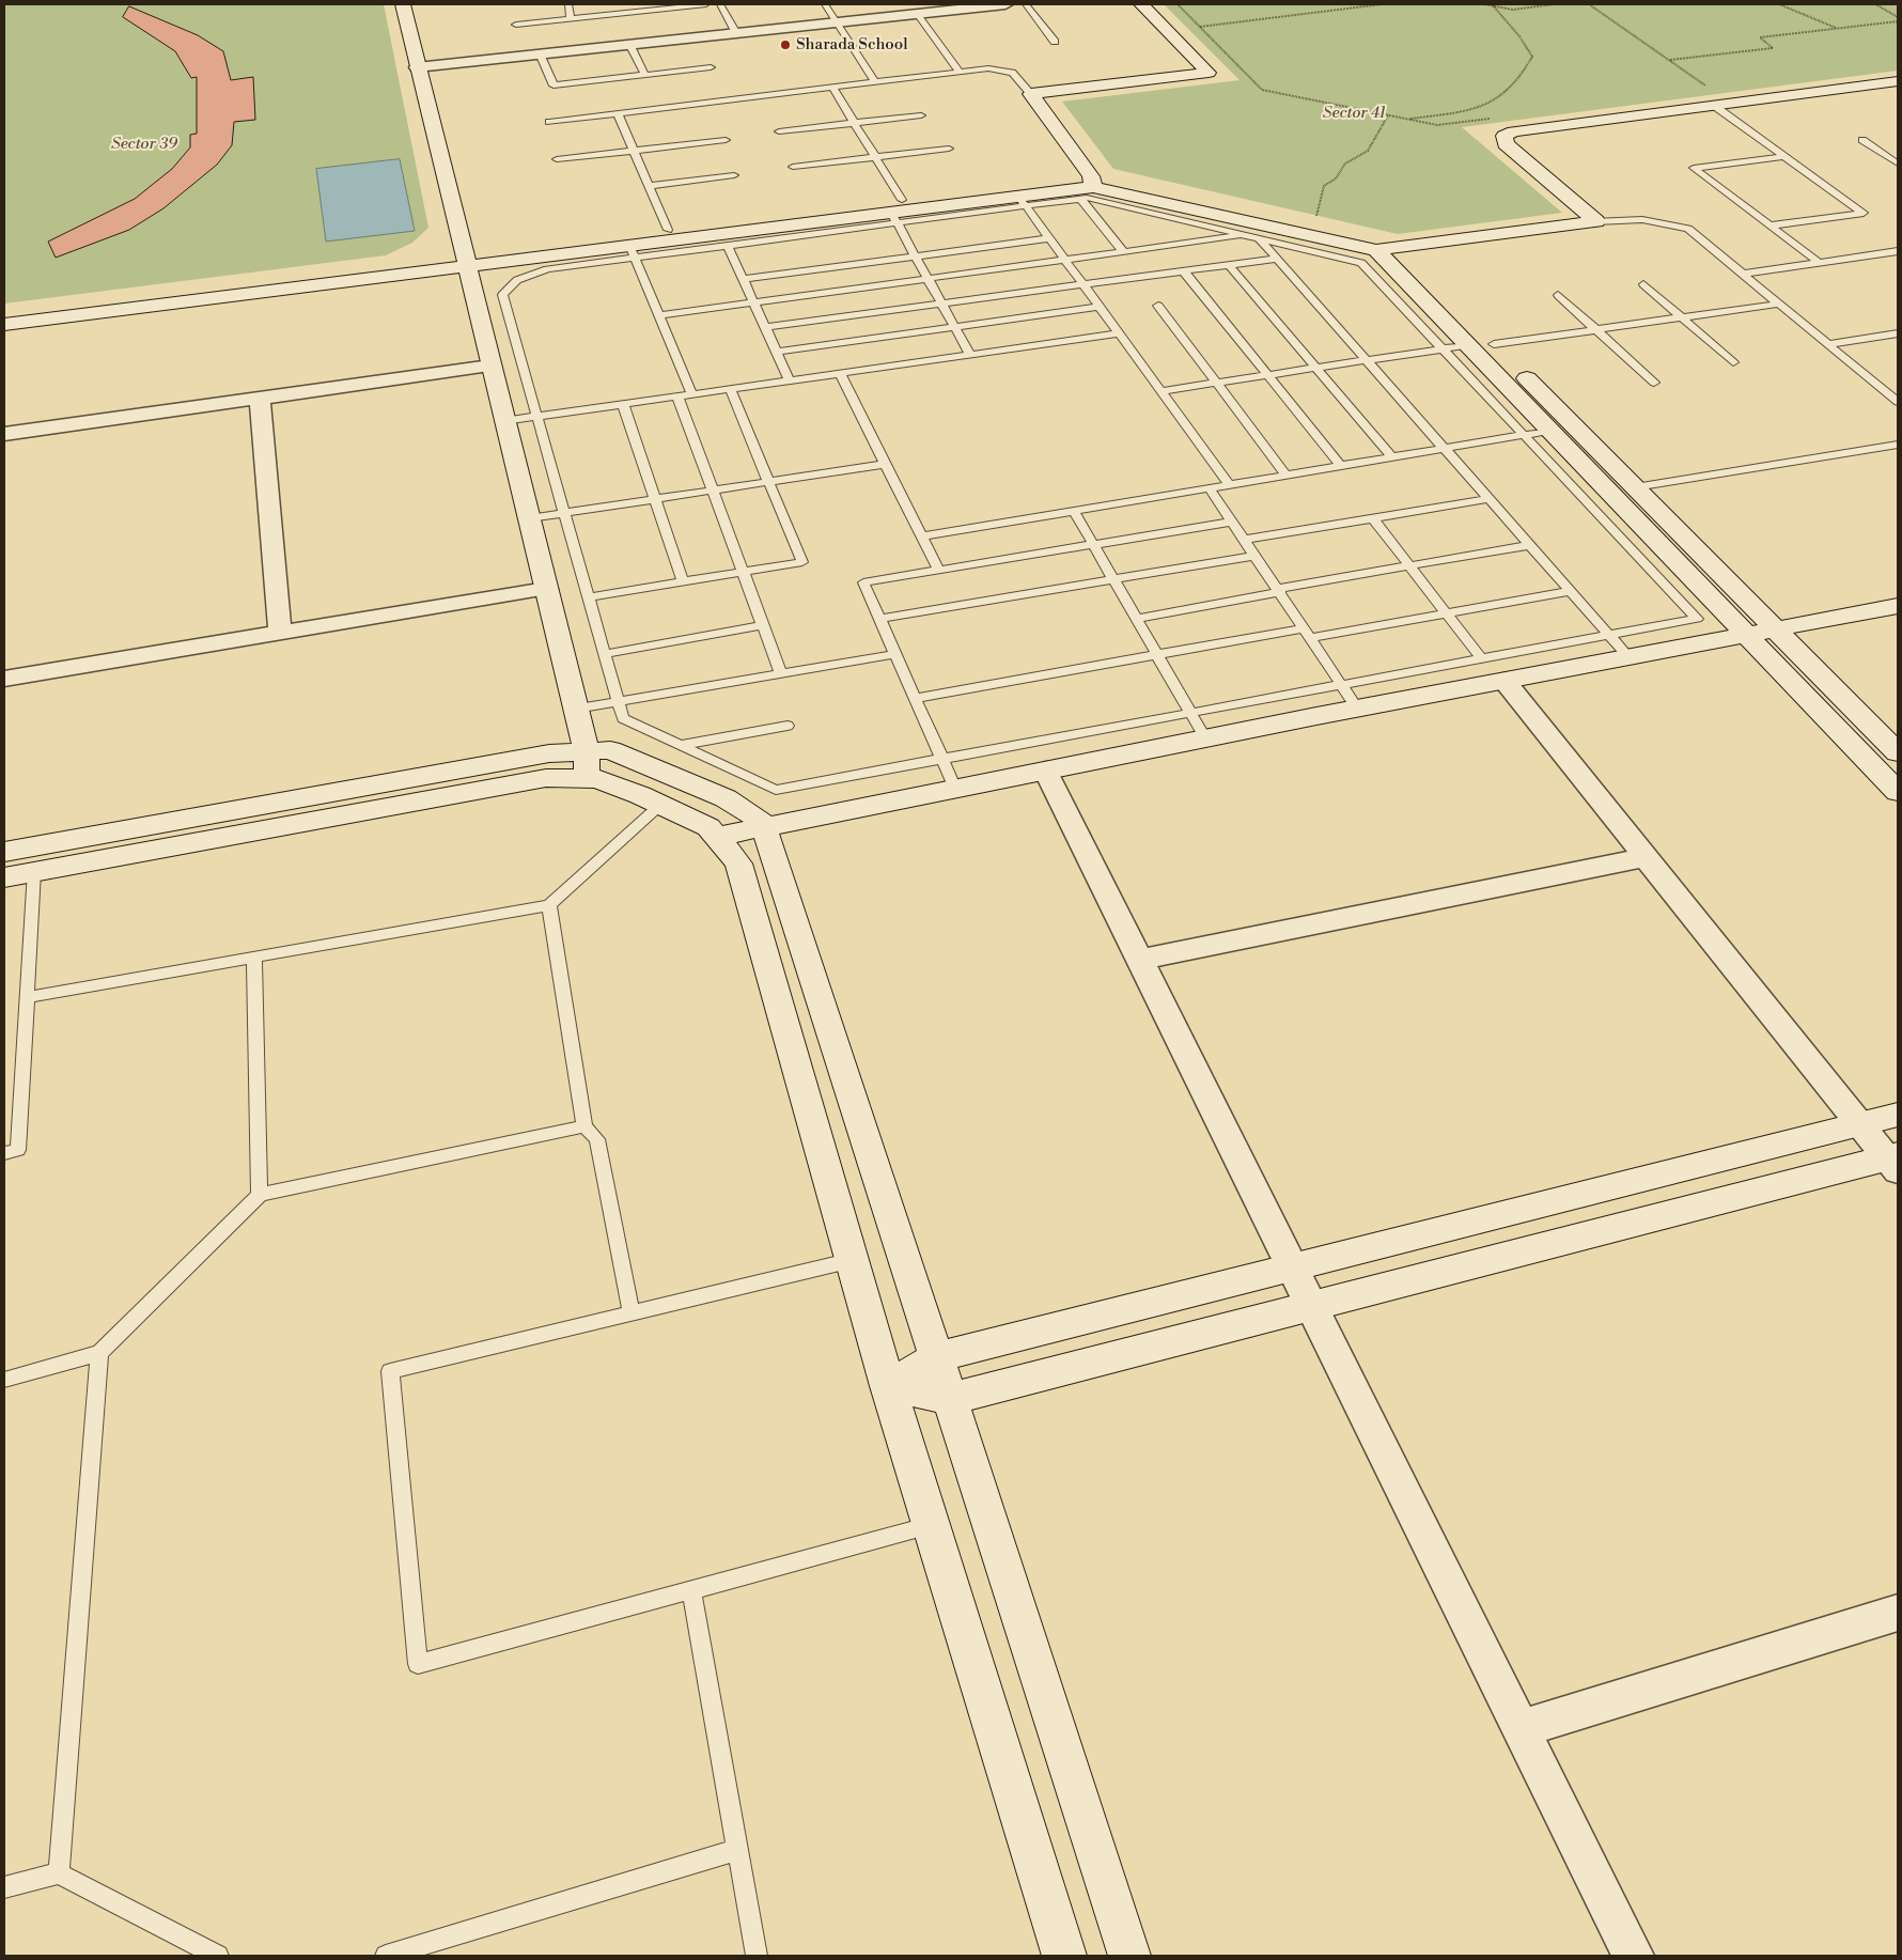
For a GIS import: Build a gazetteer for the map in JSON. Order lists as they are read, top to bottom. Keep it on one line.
{"parks":["Sector 41","Sector 39"],"places":["Sharada School"]}
